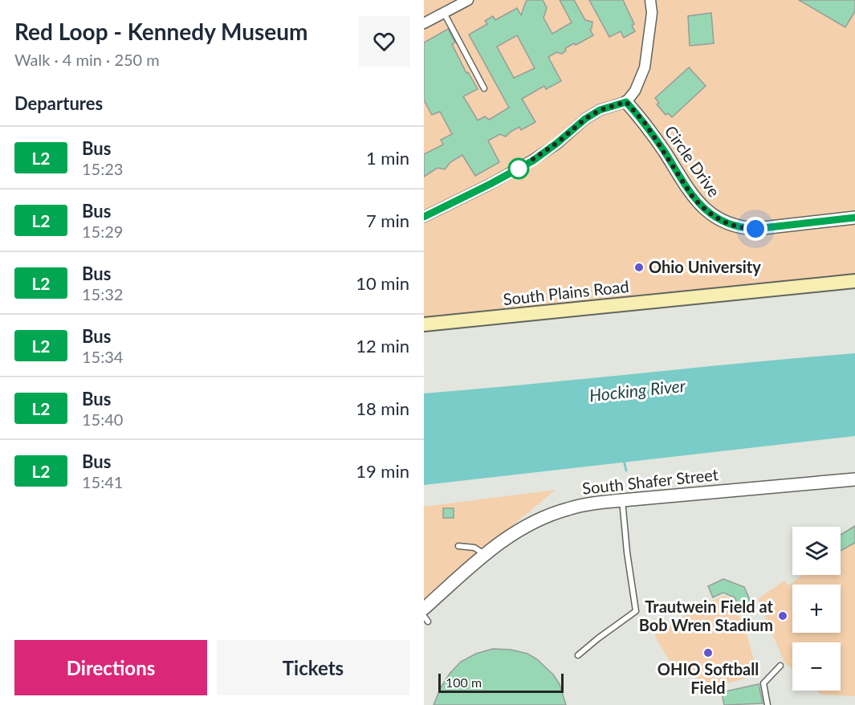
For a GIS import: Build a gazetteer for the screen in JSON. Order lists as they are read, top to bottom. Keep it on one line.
{"streets":{"main road":["South Plains Road"],"street":["Circle Drive","South Shafer Street"]},"water":["Hocking River"],"places":["Ohio University","Trautwein Field at Bob Wren Stadium","OHIO Softball Field"],"lines":["bus line L2"],"scale_bar":"100 m","page":{"heading":[["Red Loop - Kennedy Museum","Walk · 4 min · 250 m"],"Departures"],"list":[{"mark":"L2","name":"Bus","note":"15:23","value":"1 min"},{"mark":"L2","name":"Bus","note":"15:29","value":"7 min"},{"mark":"L2","name":"Bus","note":"15:32","value":"10 min"},{"mark":"L2","name":"Bus","note":"15:34","value":"12 min"},{"mark":"L2","name":"Bus","note":"15:40","value":"18 min"},{"mark":"L2","name":"Bus","note":"15:41","value":"19 min"}],"map_buttons":["+","−"],"buttons":["Directions","Tickets"],"scale":"100 m"}}
